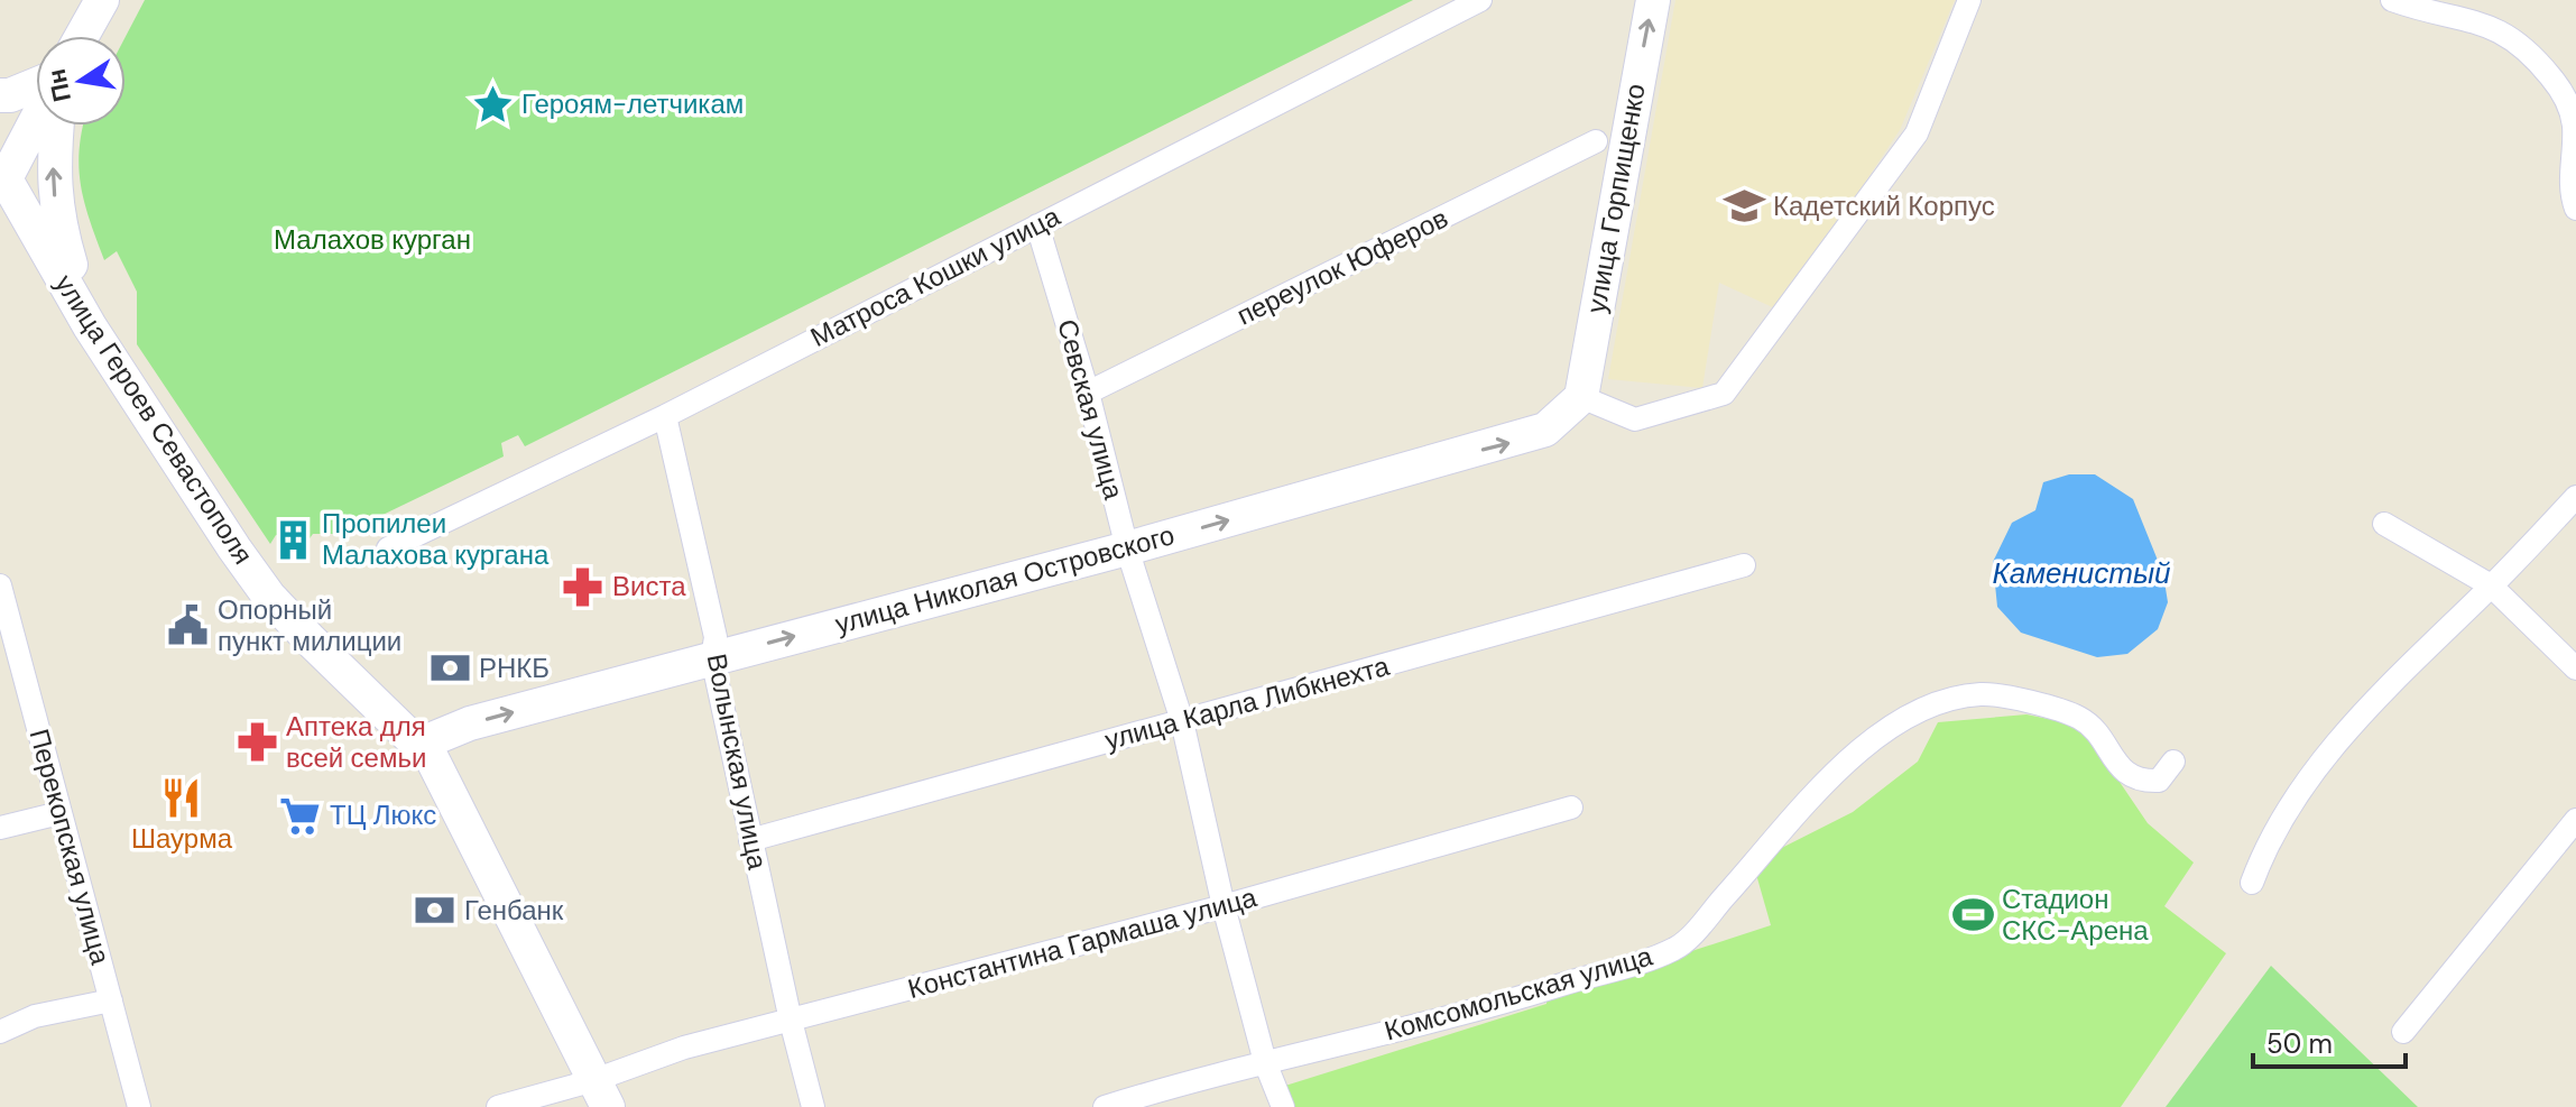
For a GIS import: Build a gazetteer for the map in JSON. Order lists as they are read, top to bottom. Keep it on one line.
{"streets":{"main road":["улица Горпищенко","улица Героев Севастополя","улица Николая Островского"],"street":["переулок Юферов","Матроса Кошки улица","Севская улица","улица Карла Либкнехта","Волынская улица","Перекопская улица","Константина Гармаша улица","Комсомольская улица"]},"crossings":[["улица Горпищенко","улица Николая Островского"],["переулок Юферов","Севская улица"],["Матроса Кошки улица","Севская улица"],["Матроса Кошки улица","Волынская улица"],["Севская улица","улица Николая Островского"],["Севская улица","улица Карла Либкнехта"],["Севская улица","Константина Гармаша улица"],["Севская улица","Комсомольская улица"],["улица Героев Севастополя","улица Николая Островского"],["улица Героев Севастополя","Константина Гармаша улица"],["улица Николая Островского","Волынская улица"],["улица Карла Либкнехта","Волынская улица"],["Волынская улица","Константина Гармаша улица"]],"one_way":["улица Горпищенко","улица Николая Островского"],"water":["Каменистый"],"parks":["Малахов курган"],"places":{"place":["Героям-летчикам"],"school or university":["Кадетский Корпус"],"building":["Пропилеи Малахова кургана"],"pharmacy":["Виста","Аптека для всей семьи"],"public building":["Опорный пункт милиции"],"bank":["РНКБ","Генбанк"],"restaurant":["Шаурма"],"supermarket":["ТЦ Люкс"],"sports":["Стадион СКС-Арена"]},"scale_bar":"50 m","north":"left"}
